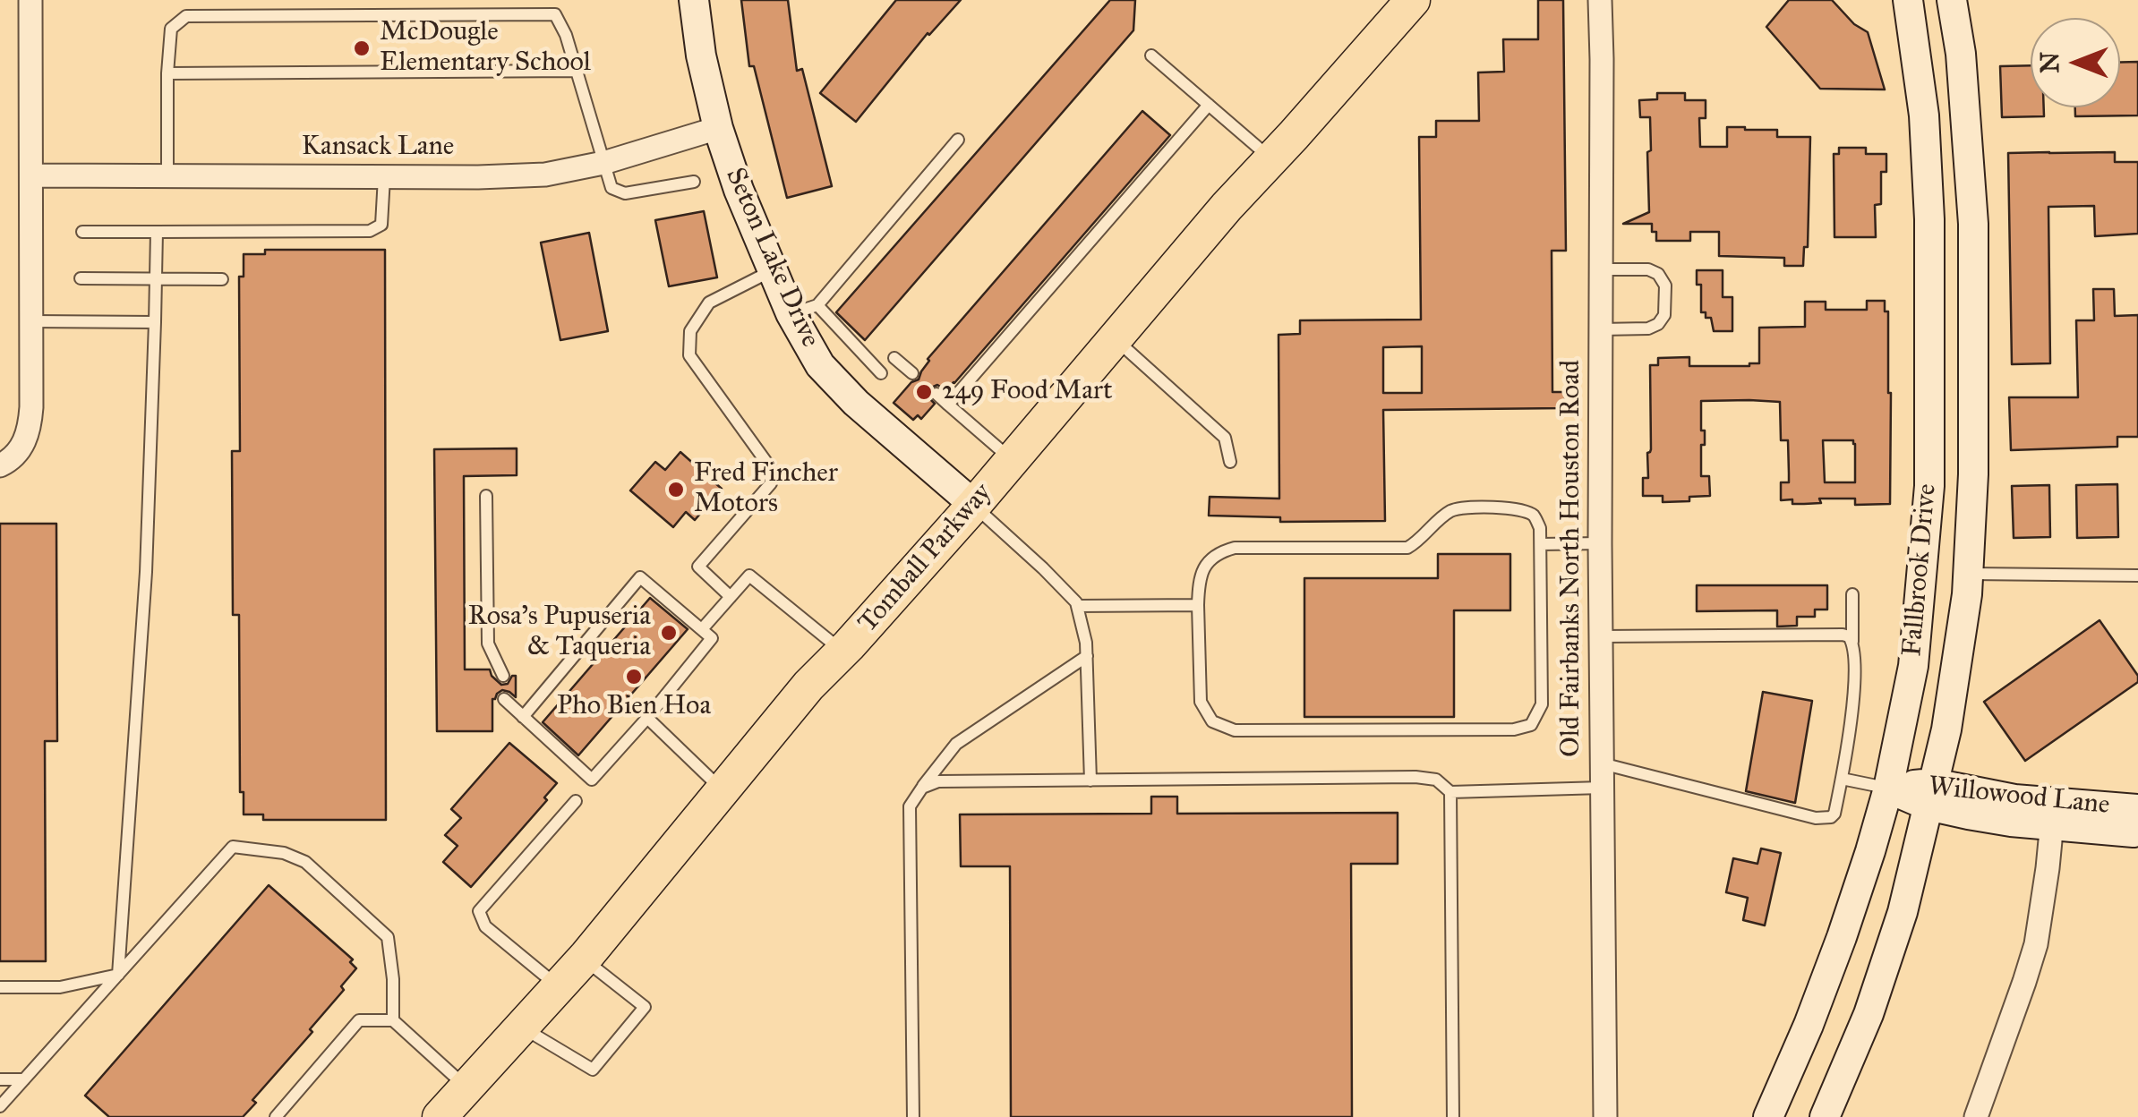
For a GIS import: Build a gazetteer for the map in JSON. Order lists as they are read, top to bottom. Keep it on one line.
{"streets":{"main road":["Seton Lake Drive","Tomball Parkway","Fallbrook Drive","Willowood Lane"],"street":["Kansack Lane","Old Fairbanks North Houston Road"]},"crossings":[["Kansack Lane","Seton Lake Drive"],["Seton Lake Drive","Tomball Parkway"],["Fallbrook Drive","Willowood Lane"]],"places":["McDougle Elementary School","249 Food Mart","Fred Fincher Motors","Rosa's Pupuseria & Taqueria","Pho Bien Hoa"],"north":"left"}
